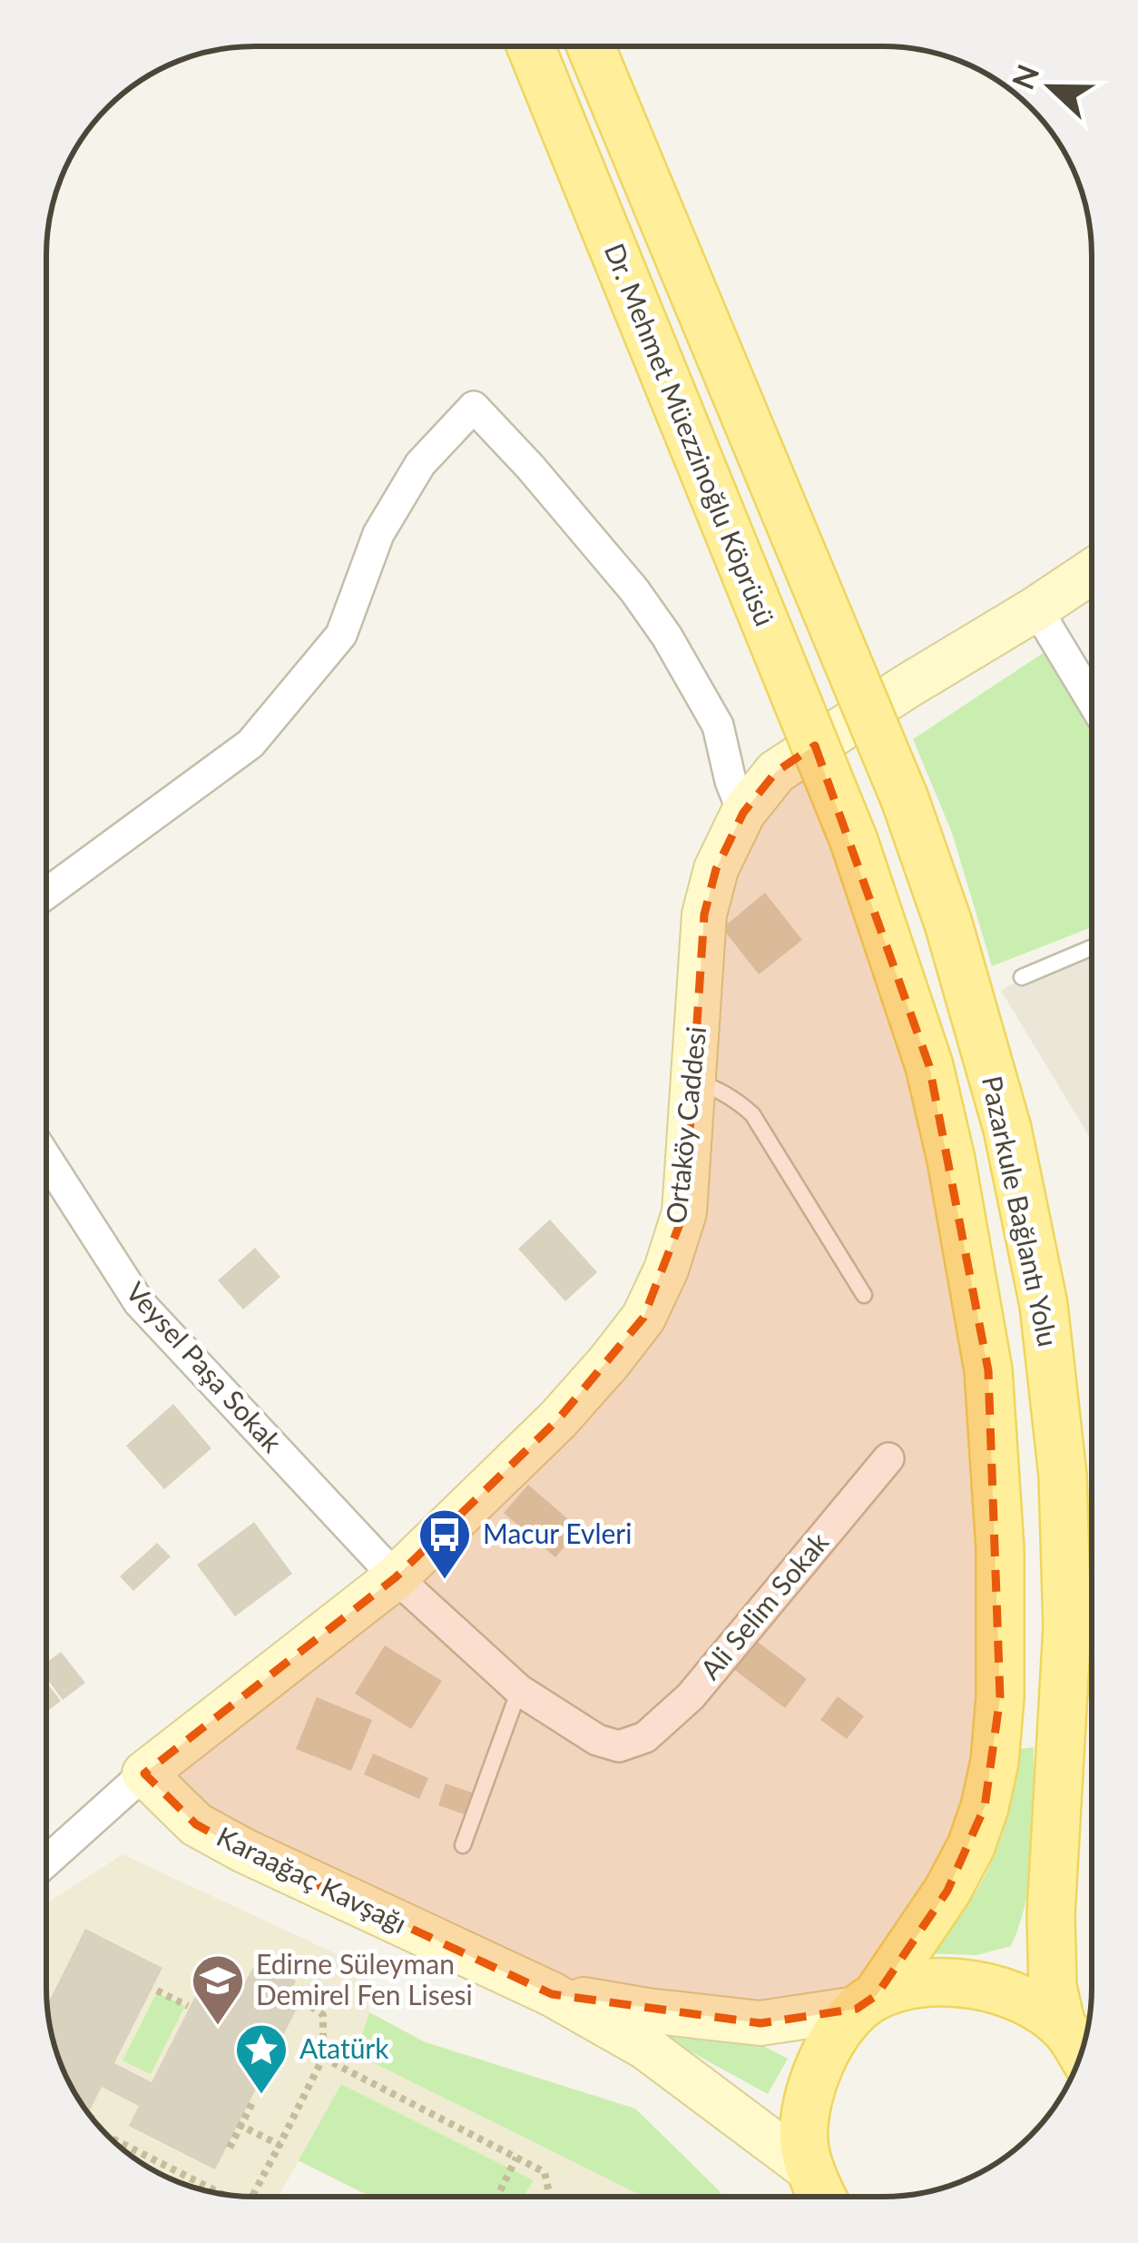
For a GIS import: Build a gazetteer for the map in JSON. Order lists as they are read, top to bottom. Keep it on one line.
{"streets":{"main road":["Dr. Mehmet Müezzinoğlu Köprüsü","Ortaköy Caddesi","Pazarkule Bağlantı Yolu","Karaağaç Kavşağı"],"street":["Veysel Paşa Sokak","Ali Selim Sokak"]},"crossings":[["Dr. Mehmet Müezzinoğlu Köprüsü","Pazarkule Bağlantı Yolu"],["Ortaköy Caddesi","Veysel Paşa Sokak"],["Ortaköy Caddesi","Karaağaç Kavşağı"],["Pazarkule Bağlantı Yolu","Karaağaç Kavşağı"],["Veysel Paşa Sokak","Ali Selim Sokak"]],"places":{"bus stop":["Macur Evleri"],"school or university":["Edirne Süleyman Demirel Fen Lisesi"],"place":["Atatürk"]},"north":"left"}
